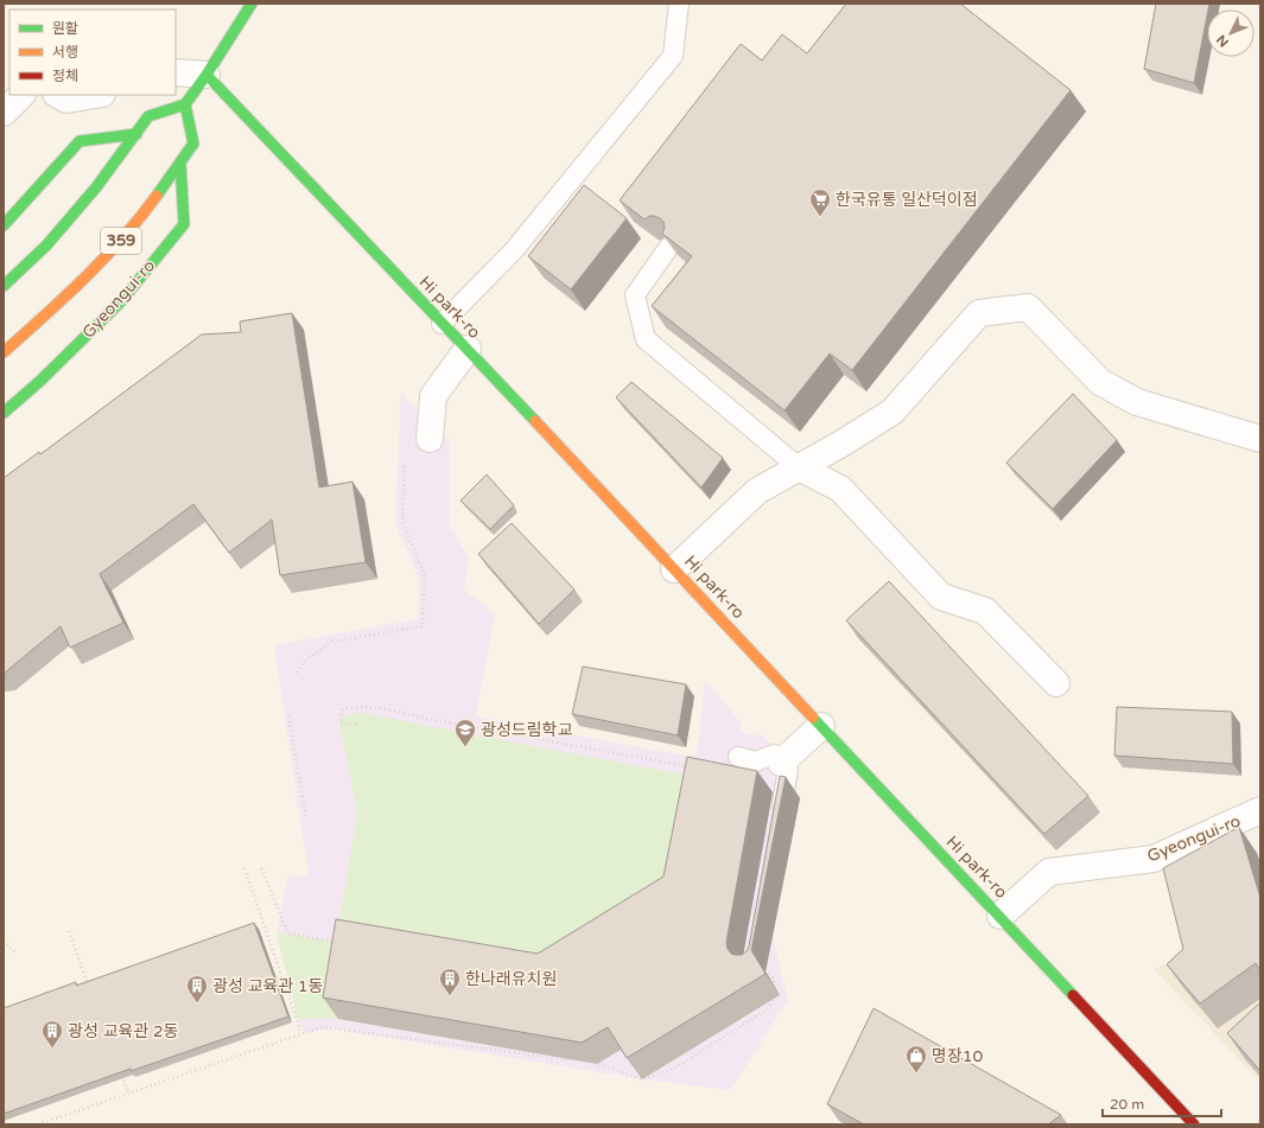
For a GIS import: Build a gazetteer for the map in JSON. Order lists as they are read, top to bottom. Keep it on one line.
{"streets":{"street":["359","Gyeongui-ro","Hi park-ro"]},"crossings":[["359","Gyeongui-ro"],["Gyeongui-ro","Hi park-ro"]],"places":{"supermarket":["한국유통 일산덕이점"],"school or university":["광성드림학교"],"building":["한나래유치원","광성 교육관 1동","광성 교육관 2동"],"shop":["명장10"]},"legend":["원활","서행","정체"],"scale_bar":"20 m","north":"bottom left"}
